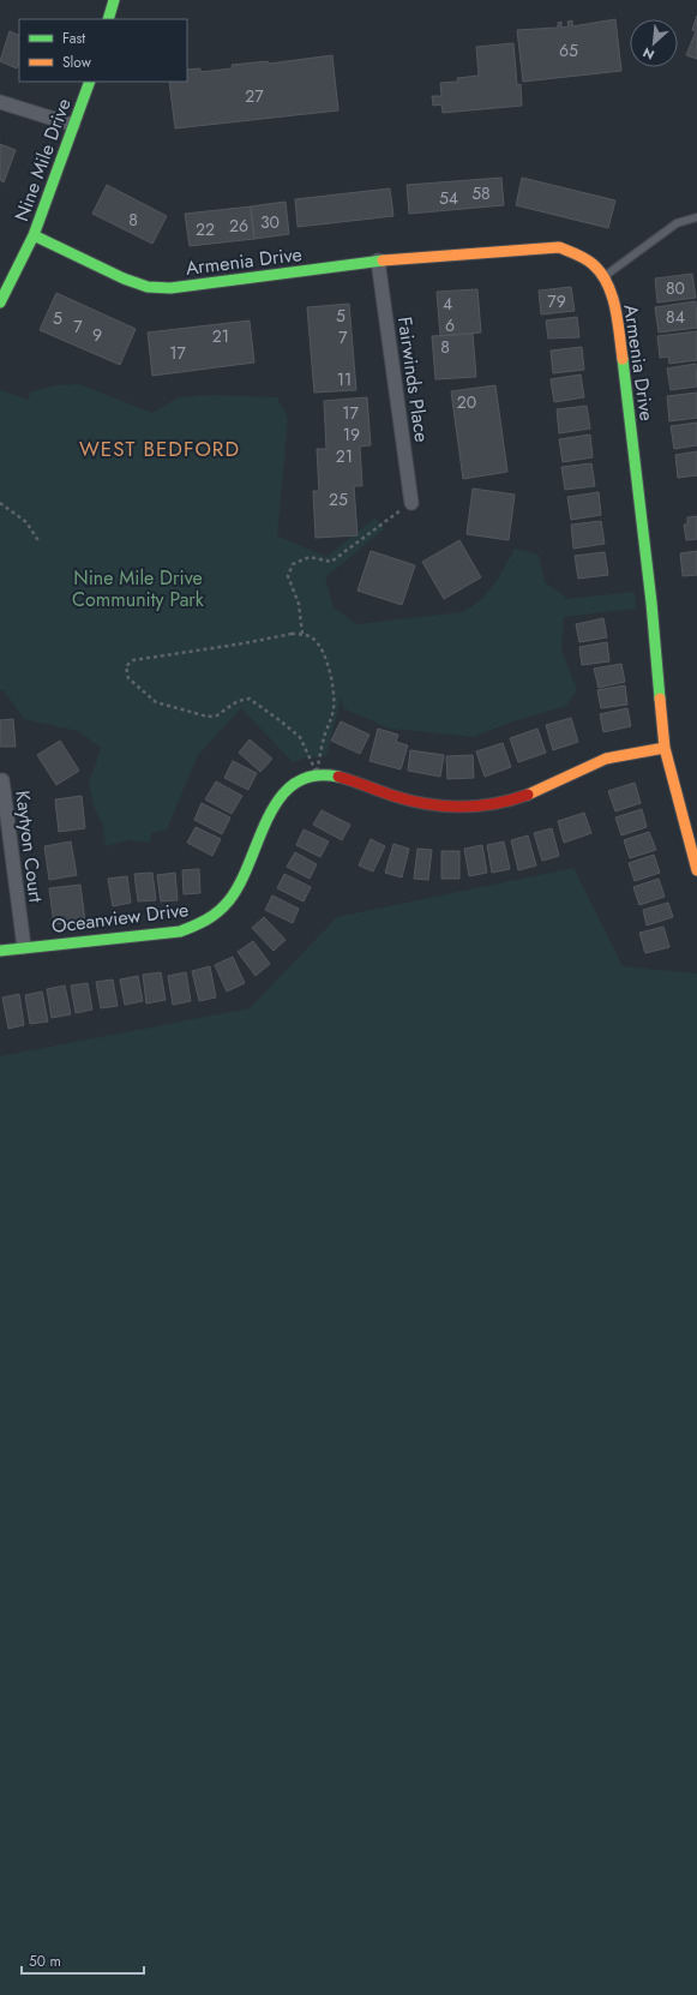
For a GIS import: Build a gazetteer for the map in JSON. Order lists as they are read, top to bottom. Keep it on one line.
{"streets":{"street":["Nine Mile Drive","Armenia Drive","Fairwinds Place","Kaytyon Court","Oceanview Drive"]},"crossings":[["Nine Mile Drive","Armenia Drive"],["Armenia Drive","Fairwinds Place"],["Kaytyon Court","Oceanview Drive"]],"districts":["WEST BEDFORD"],"parks":["Nine Mile Drive Community Park"],"house_numbers":["65","27","58","54","8","30","26","22","80","79","4","5","84","5","6","7","9","21","7","8","17","11","20","17","19","21","25"],"legend":["Fast","Slow"],"scale_bar":"50 m","north":"bottom left"}
